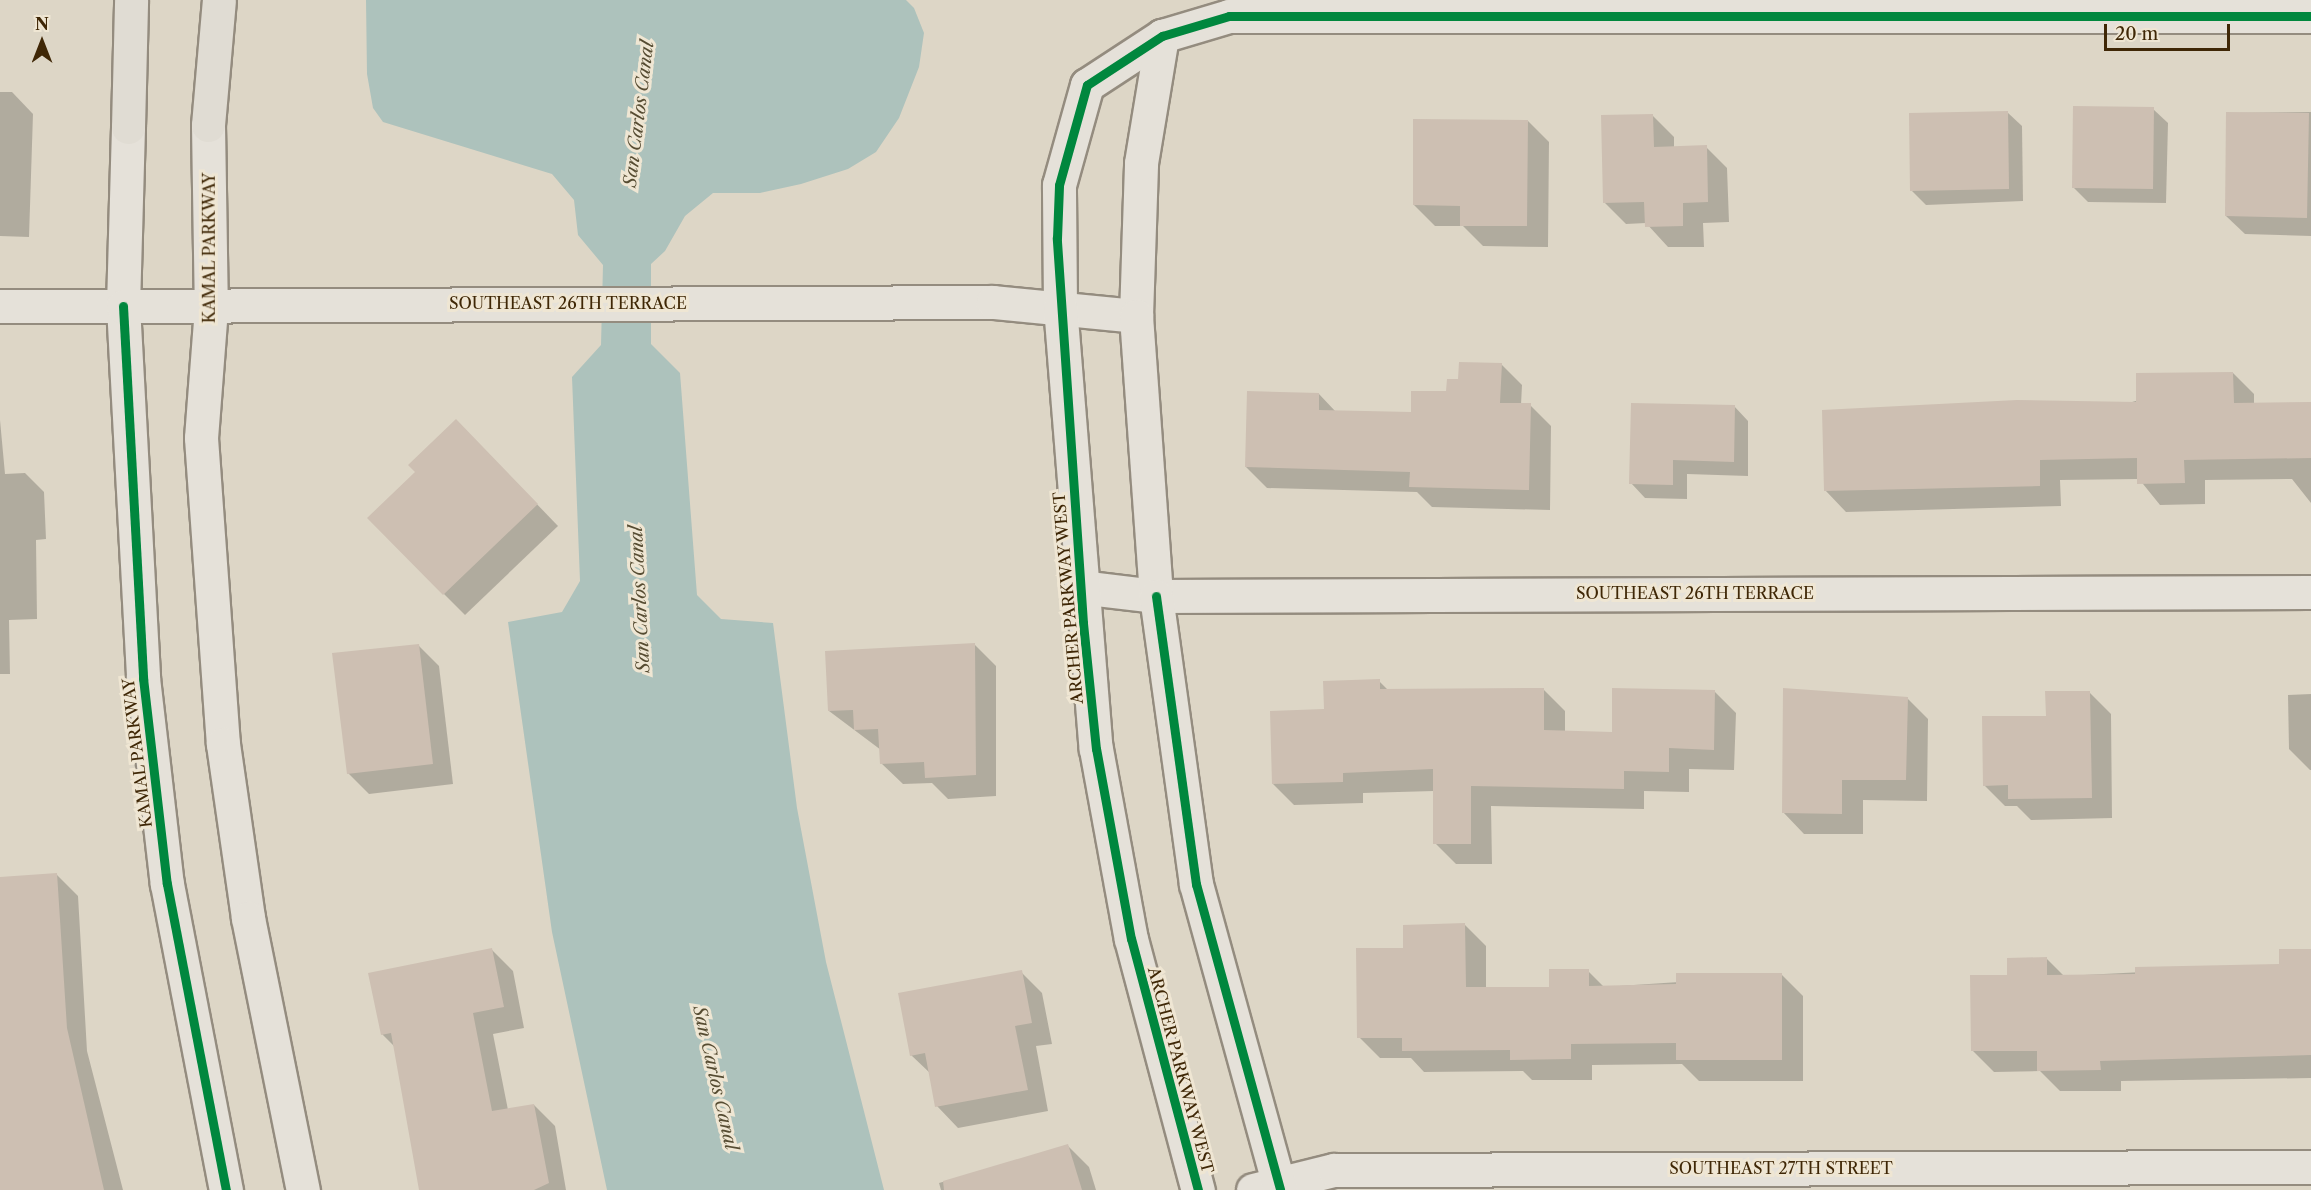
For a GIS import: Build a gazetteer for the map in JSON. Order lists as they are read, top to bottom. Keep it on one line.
{"streets":{"street":["KAMAL PARKWAY","SOUTHEAST 26TH TERRACE","ARCHER PARKWAY WEST","SOUTHEAST 27TH STREET"]},"crossings":[["KAMAL PARKWAY","SOUTHEAST 26TH TERRACE"],["SOUTHEAST 26TH TERRACE","ARCHER PARKWAY WEST"]],"water":["San Carlos Canal"],"scale_bar":"20 m","north":"top"}
